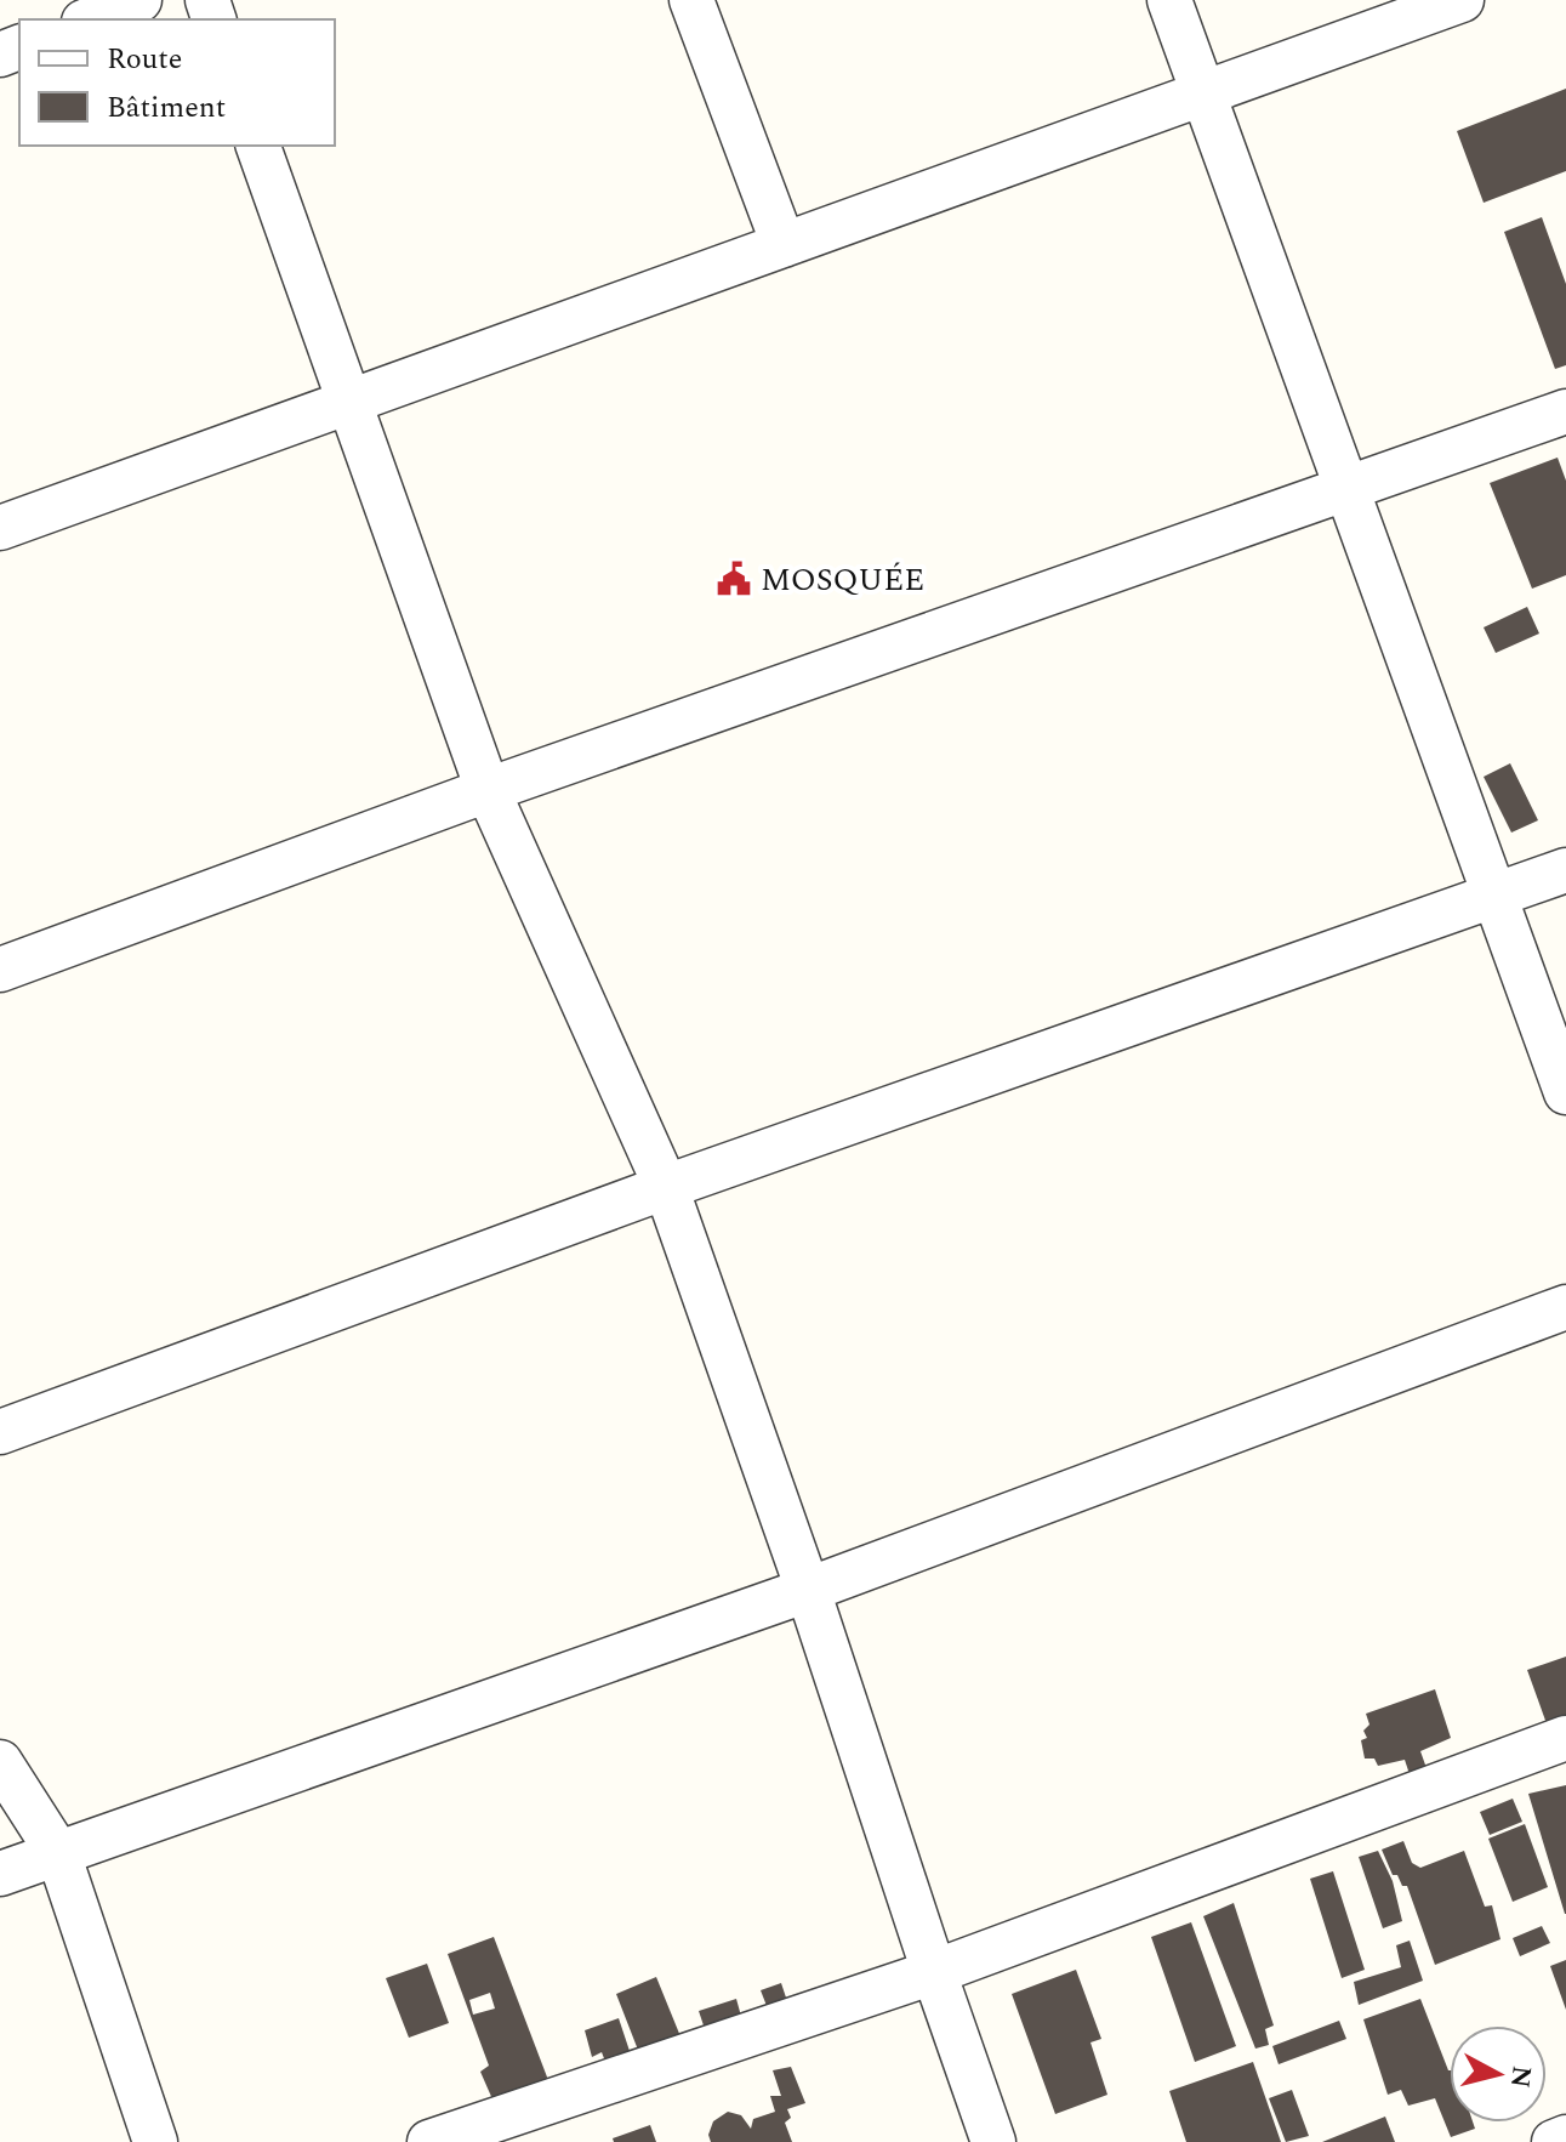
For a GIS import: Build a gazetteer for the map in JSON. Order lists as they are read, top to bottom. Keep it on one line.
{"places":{"public building":["MOSQUÉE"]},"legend":["Route","Bâtiment"],"north":"right"}
